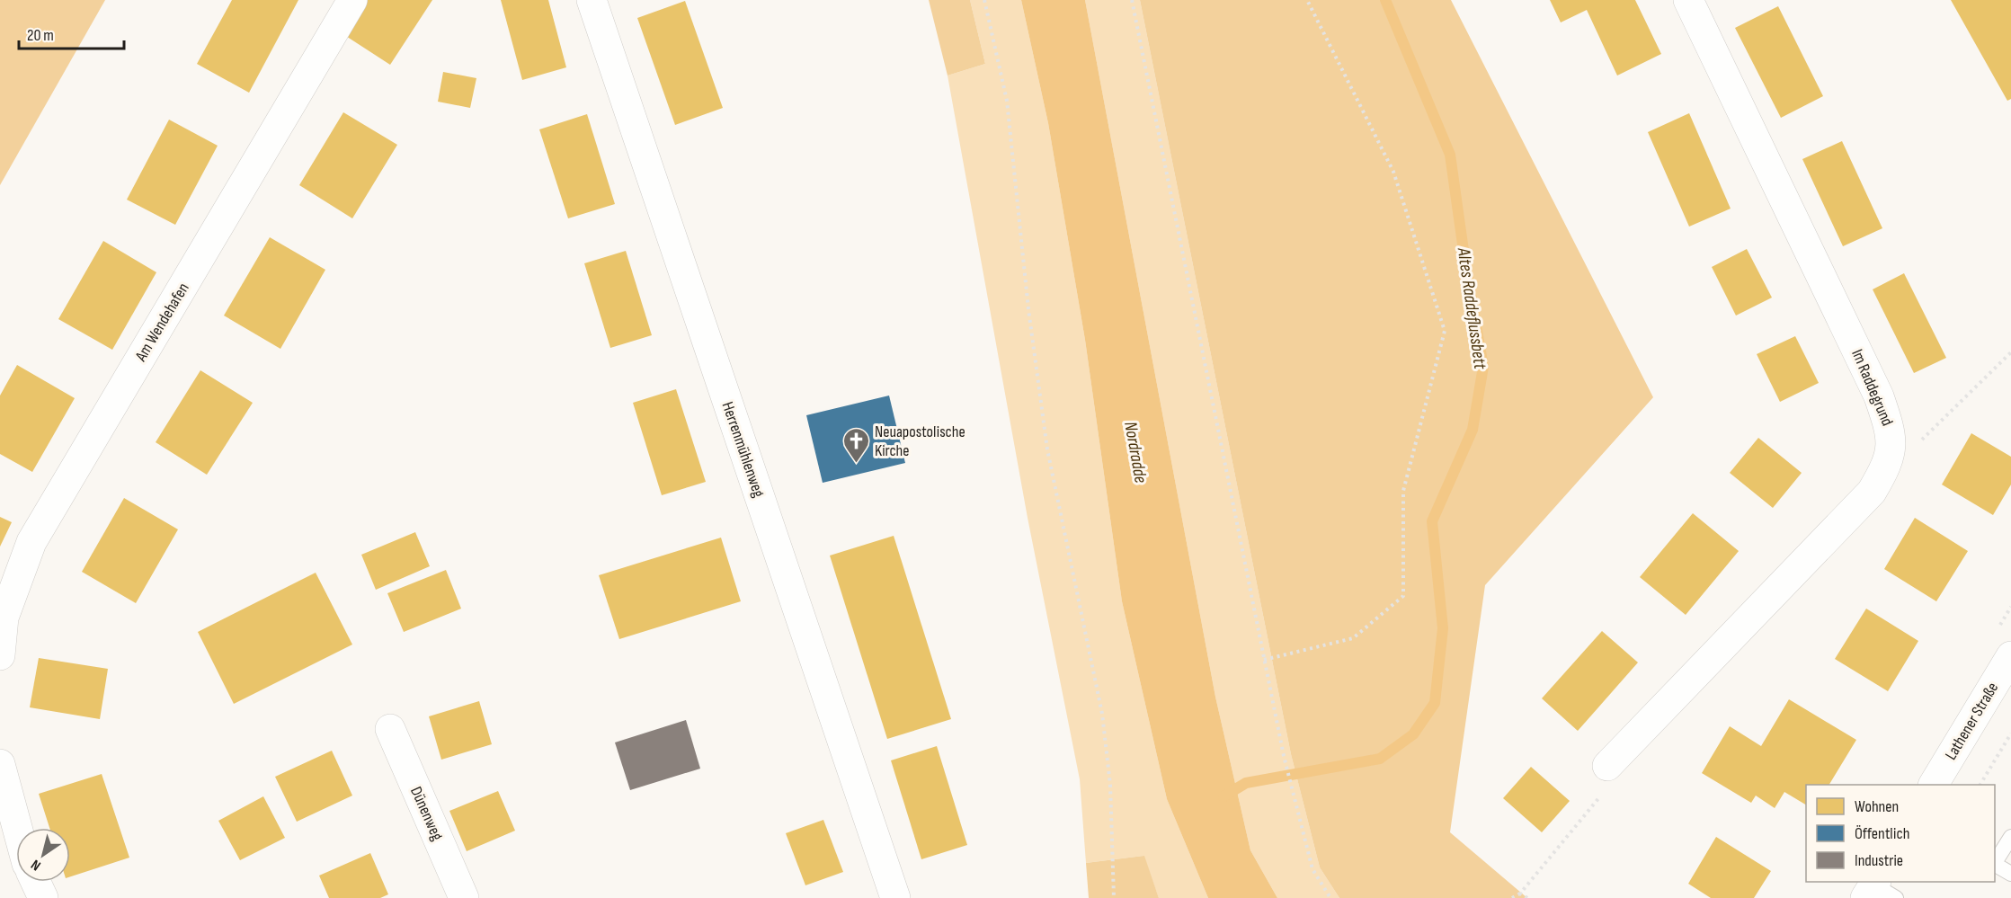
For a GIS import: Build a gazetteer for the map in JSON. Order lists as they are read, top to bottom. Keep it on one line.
{"streets":{"street":["Am Wendehafen","Im Raddegrund","Herrenmühlenweg","Lathener Straße","Dünenweg"]},"water":["Altes Raddeflussbett","Nordradde"],"places":{"church":["Neuapostolische Kirche"]},"legend":["Wohnen","Öffentlich","Industrie"],"scale_bar":"20 m","north":"bottom left"}
